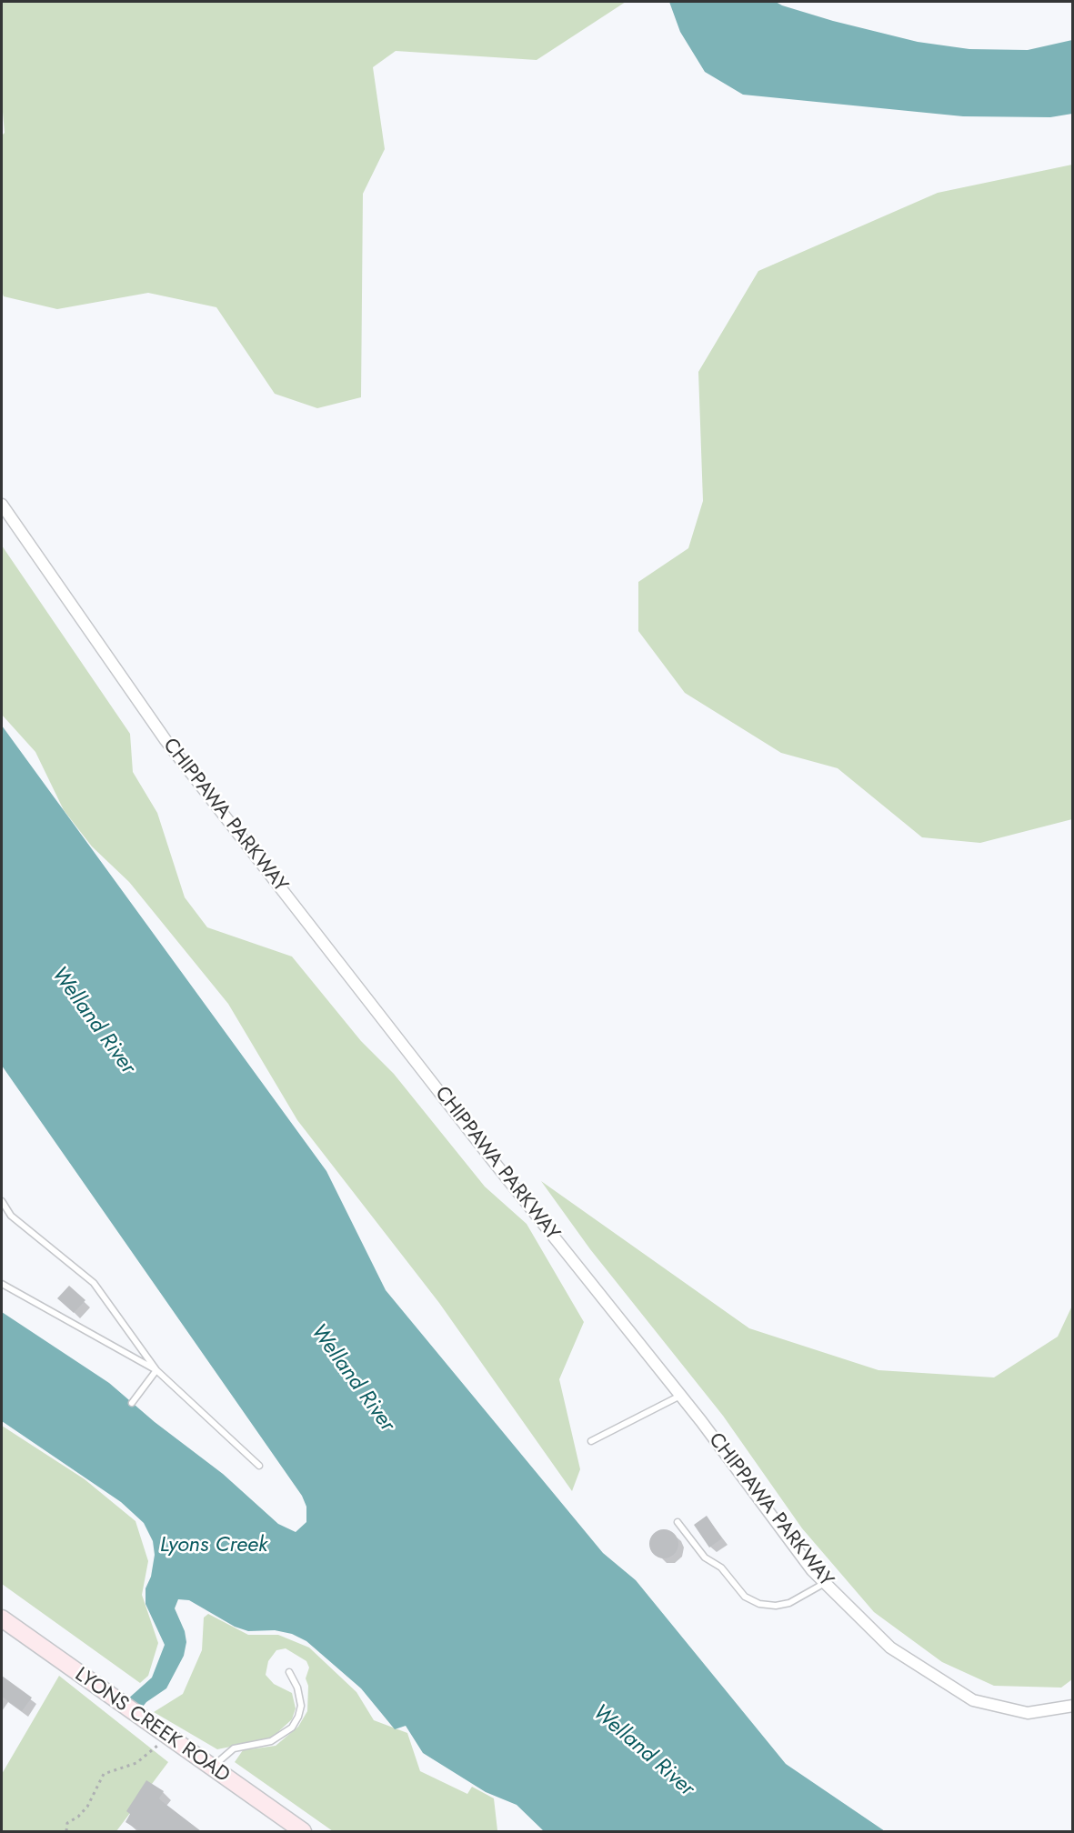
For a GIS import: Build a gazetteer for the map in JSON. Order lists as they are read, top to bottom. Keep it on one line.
{"streets":{"main road":["LYONS CREEK ROAD"],"street":["CHIPPAWA PARKWAY"]},"water":["Welland River","Lyons Creek"]}
